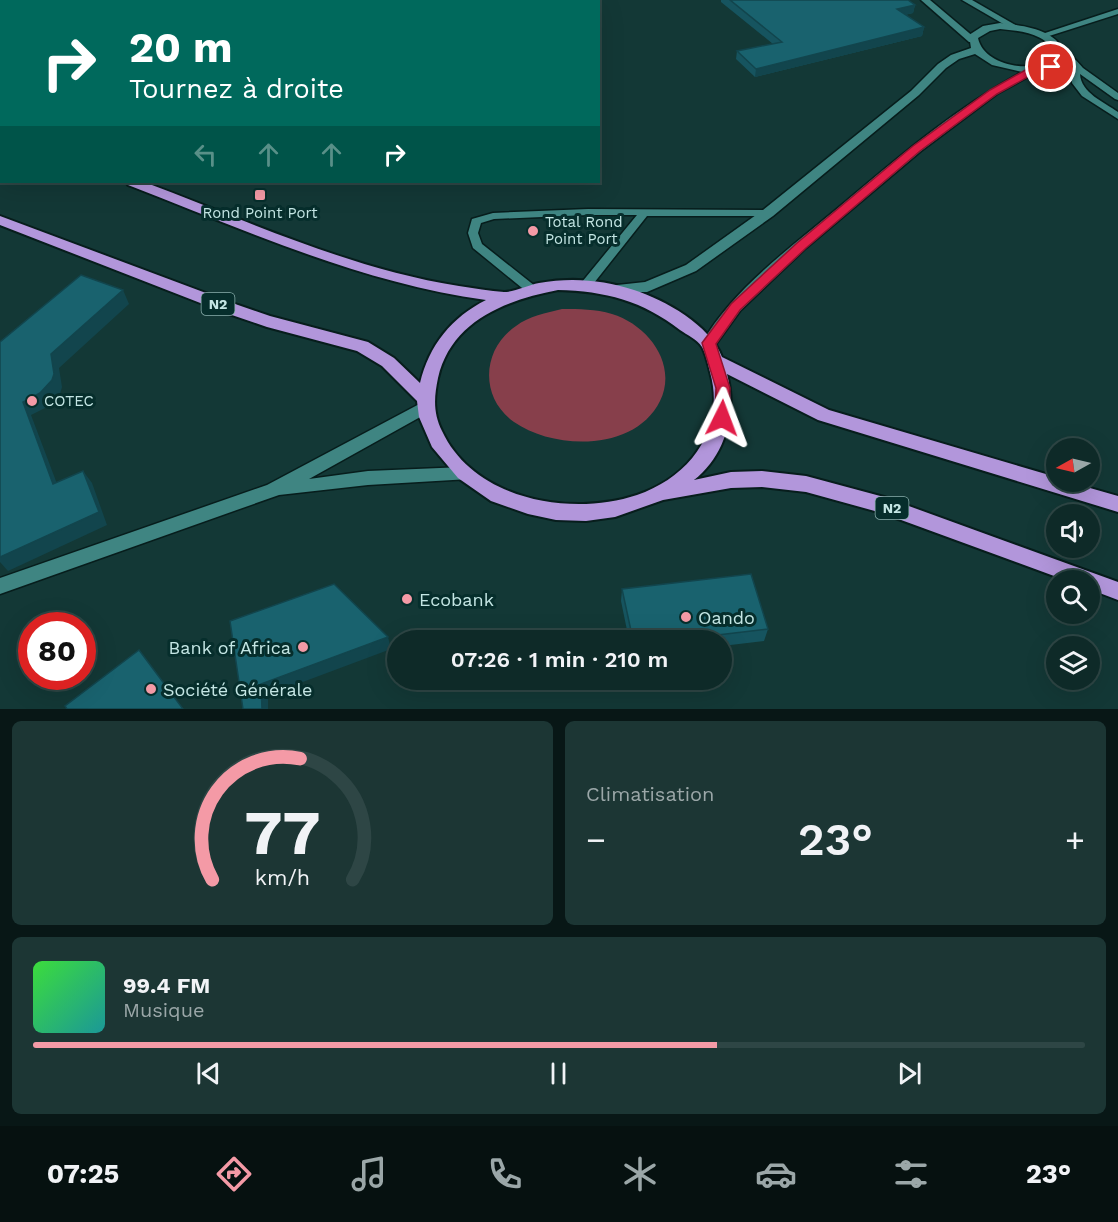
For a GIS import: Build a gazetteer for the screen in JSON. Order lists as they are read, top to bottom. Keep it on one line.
{"streets":{"highway":["N2"]},"places":{"transit":["Rond Point Port"],"other":["Total Rond Point Port","COTEC","Ecobank","Oando","Bank of Africa","Société Générale"]},"north":"left","page":{"turn":["20 m","Tournez à droite"],"limit":"80","trip":"07:26 · 1 min · 210 m","tile":"Climatisation","heat":["−","23°","+"],"song":["99.4 FM","Musique"],"tabs":["07:25","23°"],"gauge":["77","km/h"]}}
